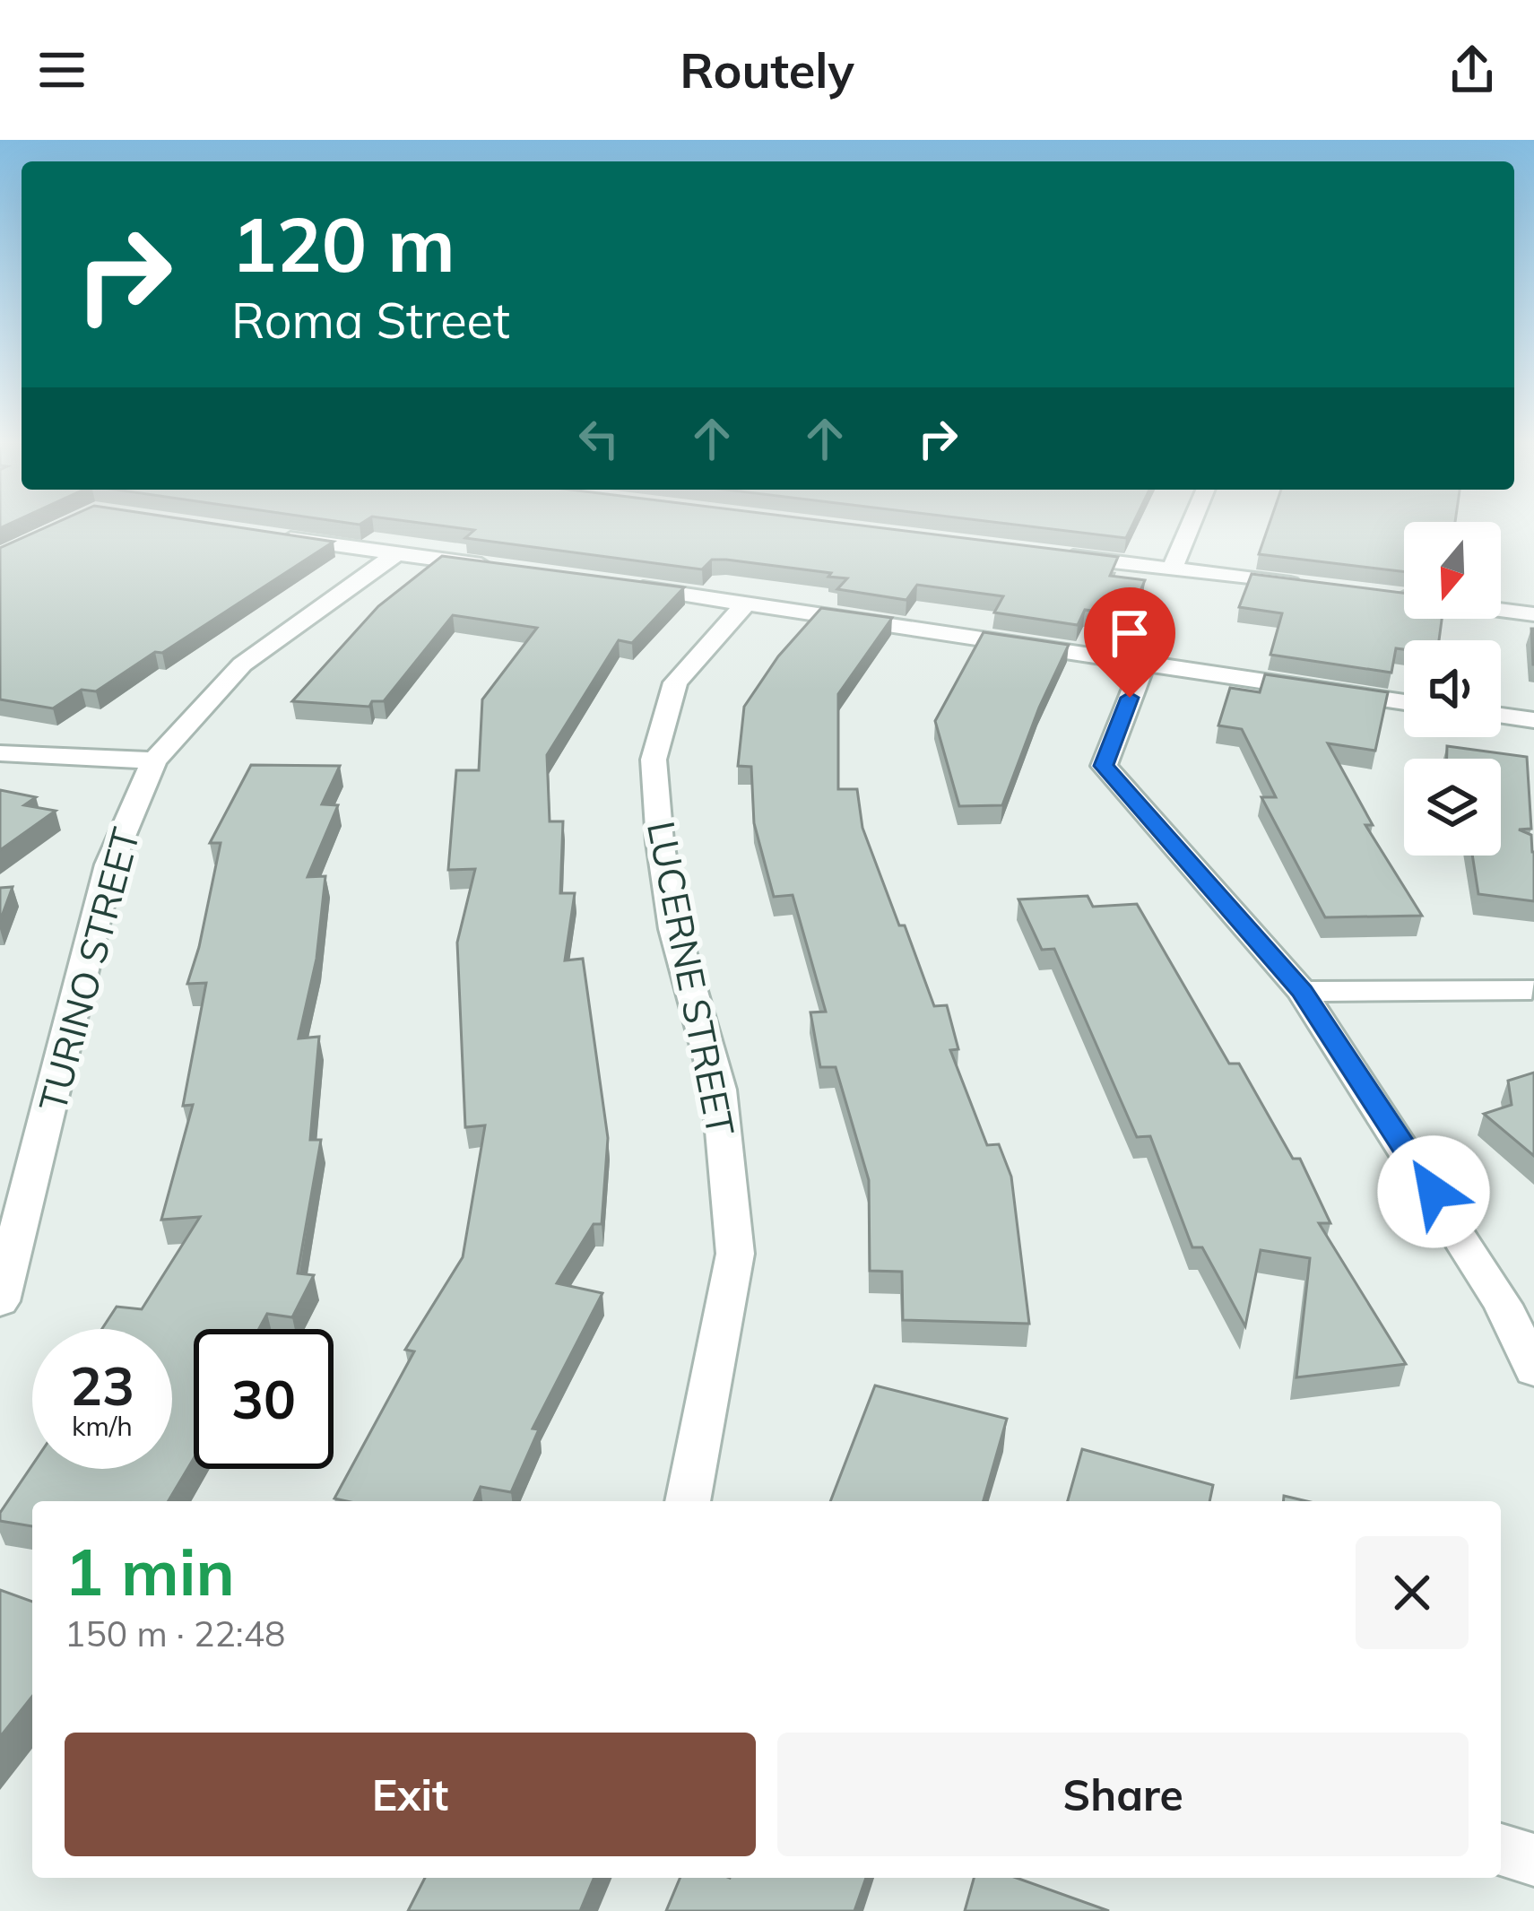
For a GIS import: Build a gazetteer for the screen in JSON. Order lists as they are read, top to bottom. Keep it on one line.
{"streets":{"street":["TURINO STREET","LUCERNE STREET"]},"north":"bottom","page":{"header":"Routely","turn":["120 m","Roma Street"],"speed":"23 km/h","limit":"30","heading":["1 min","150 m · 22:48"],"buttons":["Exit","Share"]}}
